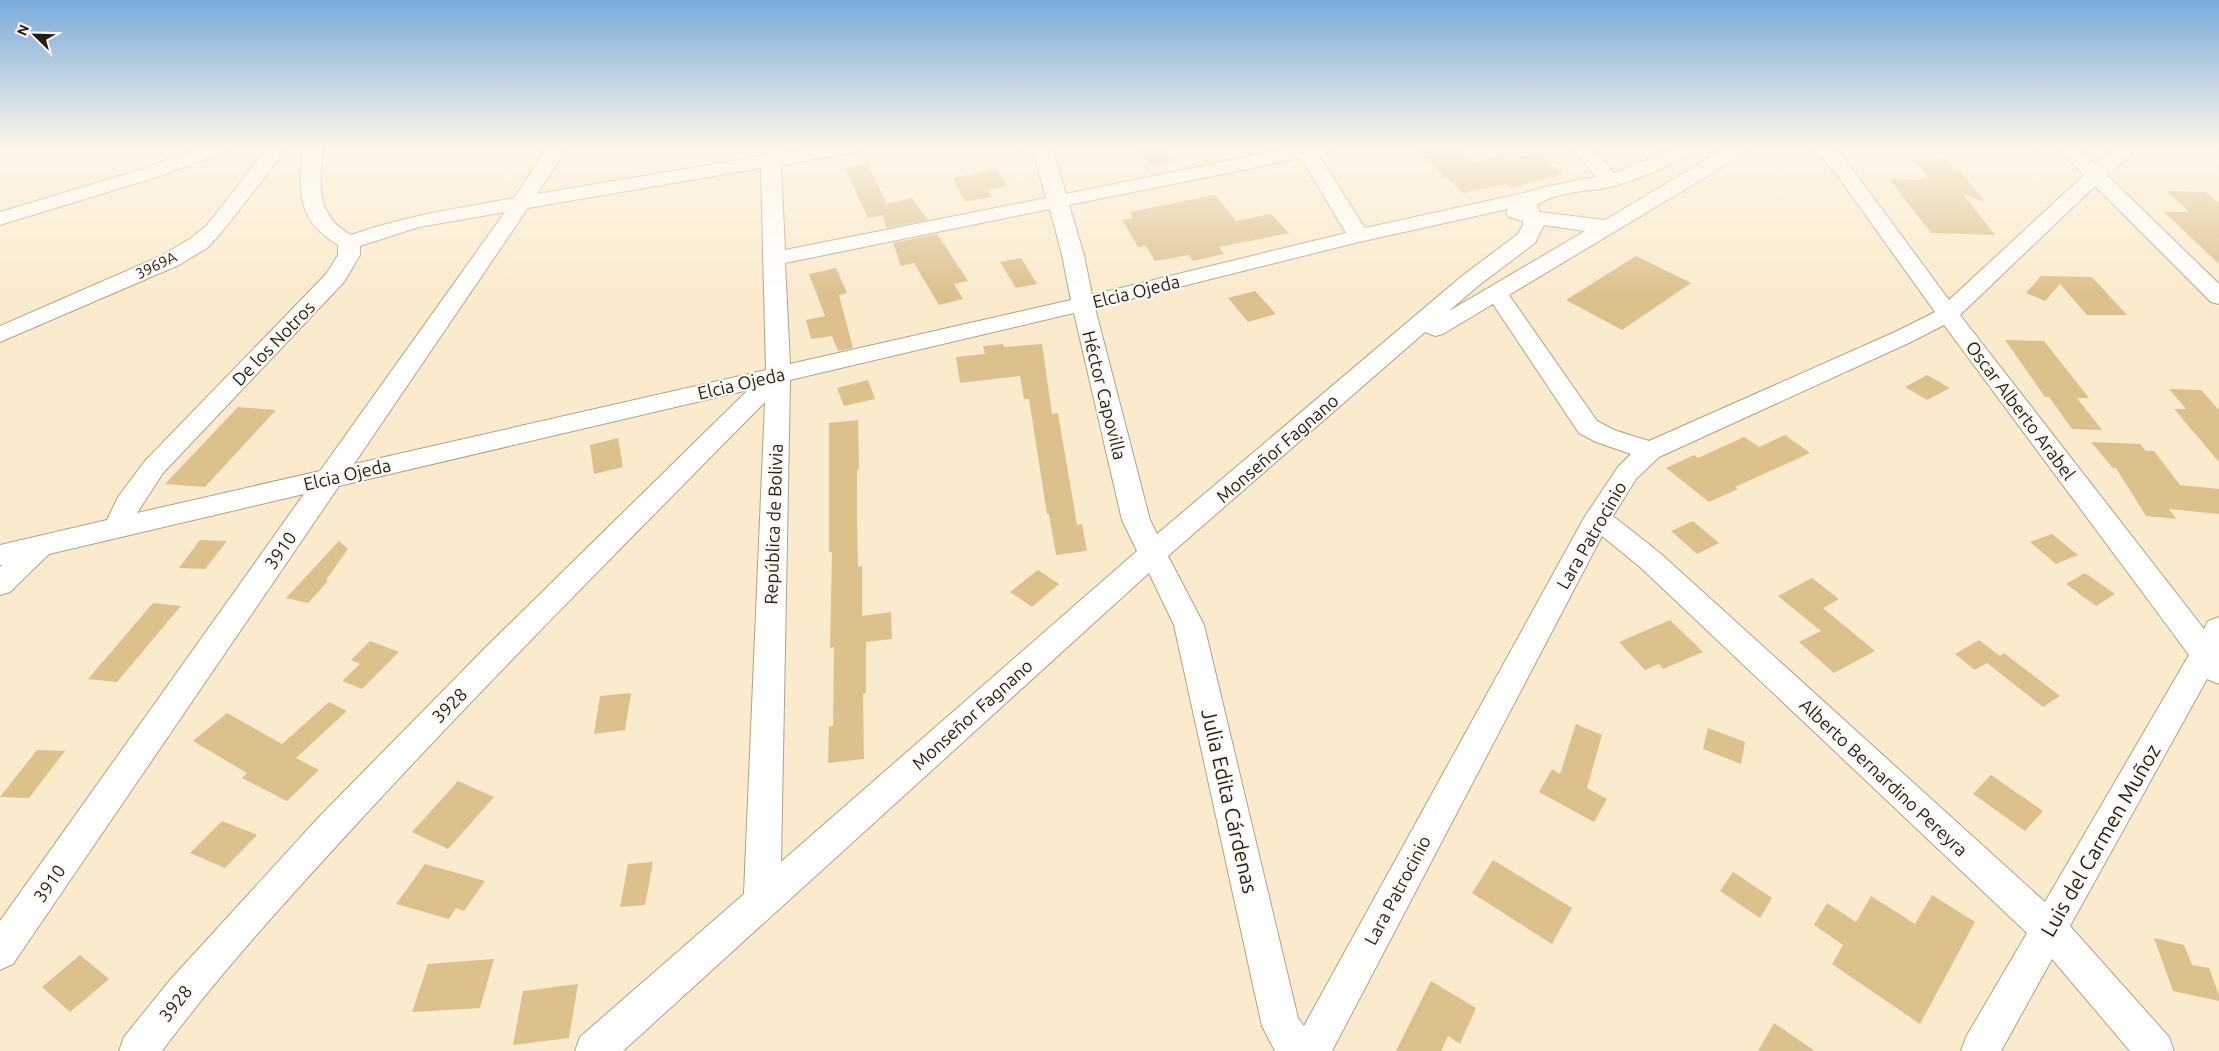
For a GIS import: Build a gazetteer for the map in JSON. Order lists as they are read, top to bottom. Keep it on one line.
{"streets":{"street":["3969A","Elcia Ojeda","De los Notros","Héctor Capovilla","Oscar Alberto Arabel","Monseñor Fagnano","República de Bolivia","Lara Patrocinio","3910","3928","Alberto Bernardino Pereyra","Julia Edita Cárdenas","Luis del Carmen Muñoz"]},"crossings":[["Elcia Ojeda","De los Notros"],["Elcia Ojeda","Héctor Capovilla"],["Elcia Ojeda","Monseñor Fagnano"],["Elcia Ojeda","República de Bolivia"],["Elcia Ojeda","3910"],["Elcia Ojeda","3928"],["Héctor Capovilla","Monseñor Fagnano"],["Héctor Capovilla","Julia Edita Cárdenas"],["Oscar Alberto Arabel","Lara Patrocinio"],["Oscar Alberto Arabel","Luis del Carmen Muñoz"],["Monseñor Fagnano","República de Bolivia"],["Monseñor Fagnano","Julia Edita Cárdenas"],["República de Bolivia","3928"],["Lara Patrocinio","Alberto Bernardino Pereyra"],["Alberto Bernardino Pereyra","Luis del Carmen Muñoz"]],"north":"top left"}
